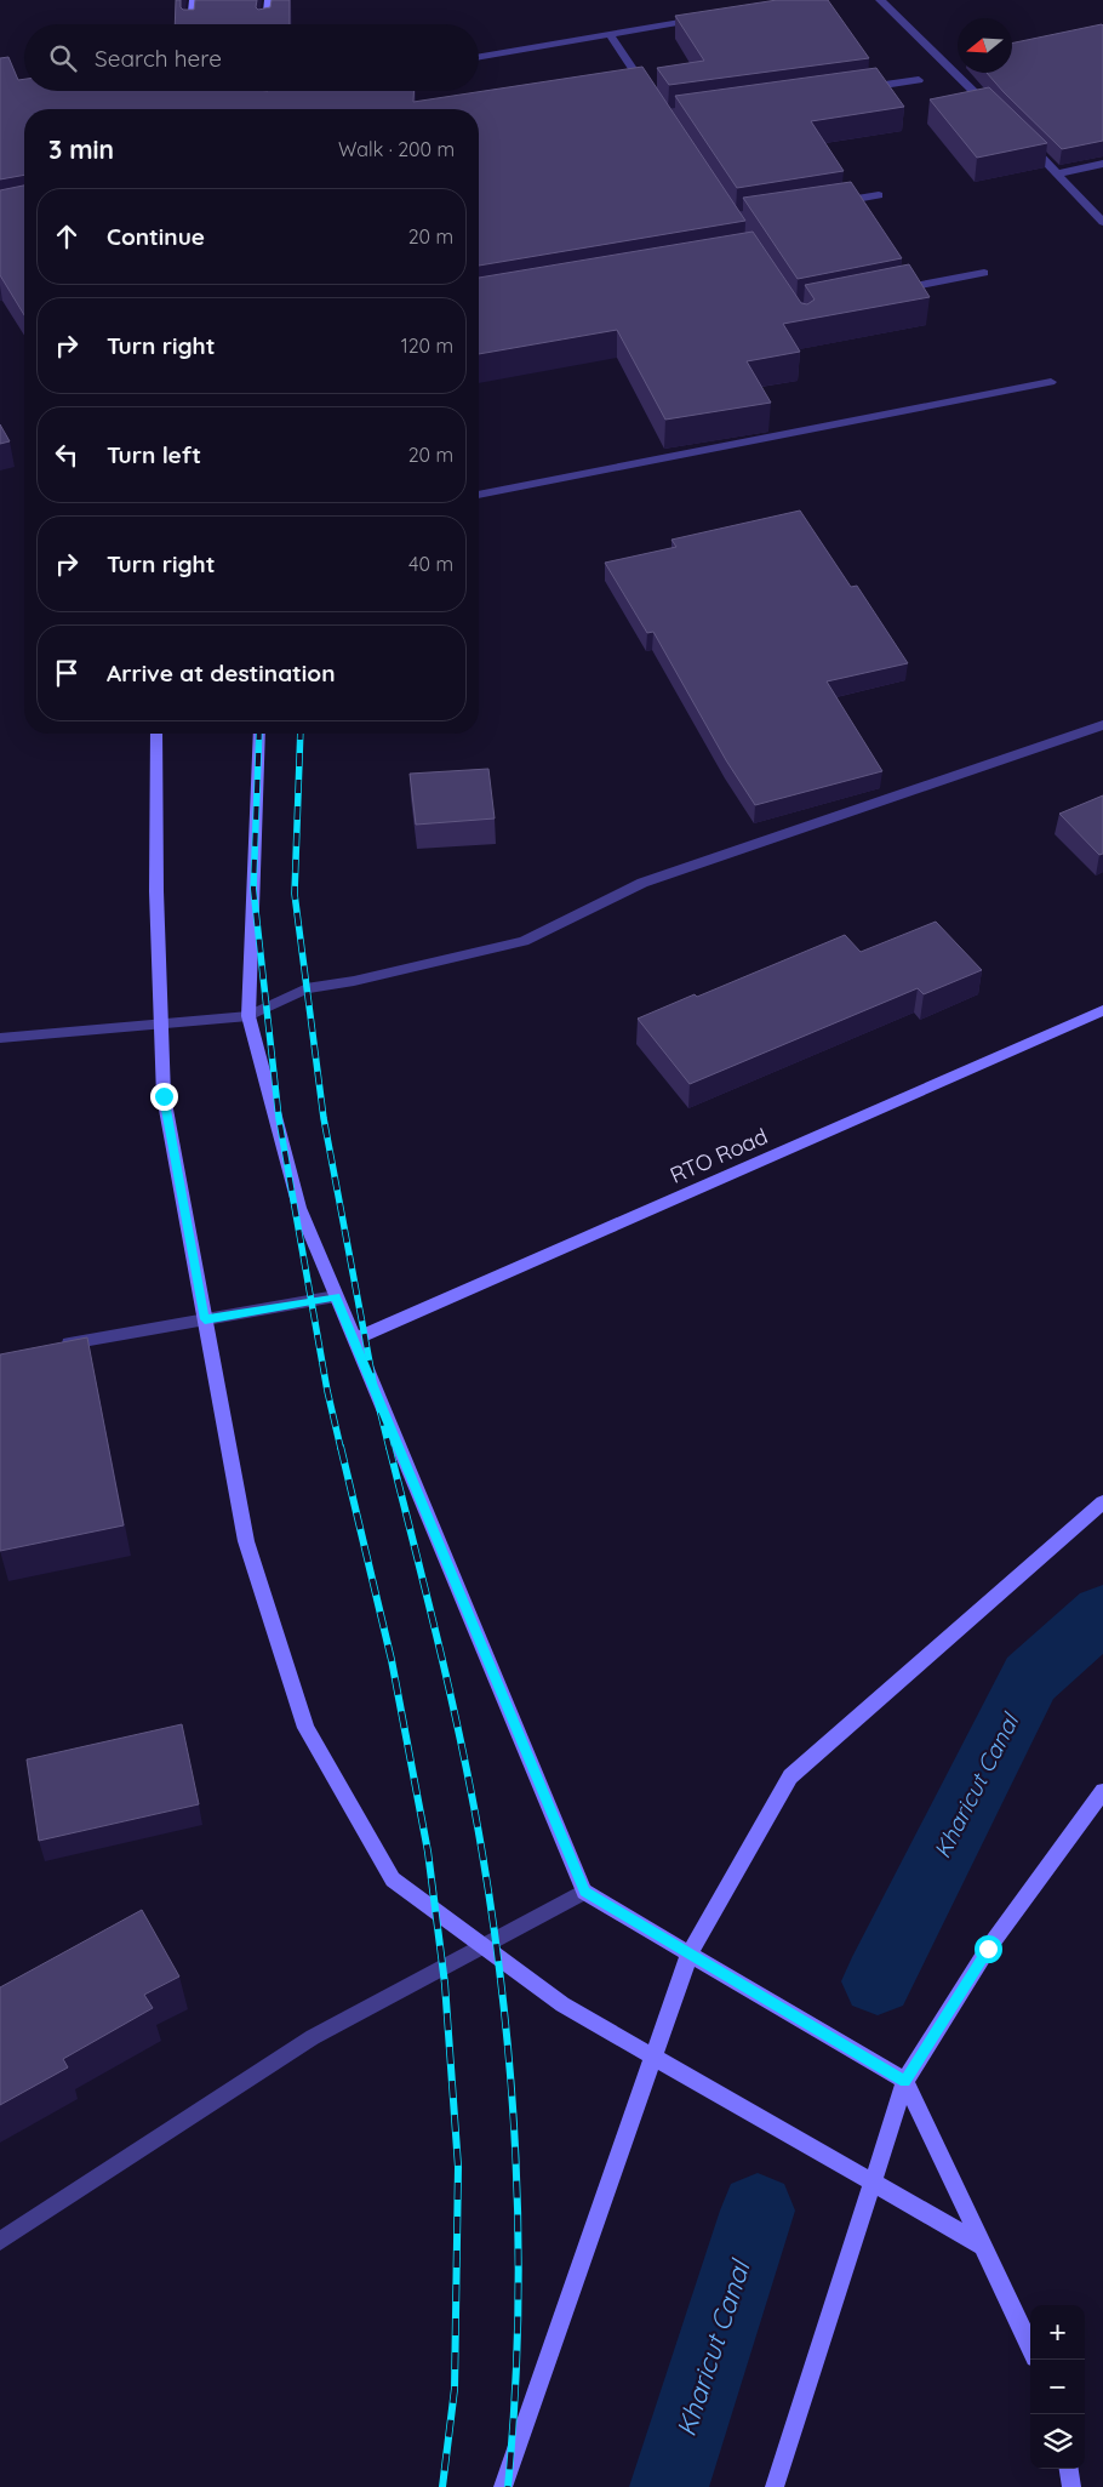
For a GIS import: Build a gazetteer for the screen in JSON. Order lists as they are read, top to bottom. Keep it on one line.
{"streets":{"main road":["RTO Road"]},"water":["Kharicut Canal"],"north":"left","page":{"search":"Search here","heading":["3 min","Walk · 200 m"],"list":[["Continue","20 m"],["Turn right","120 m"],["Turn left","20 m"],["Turn right","40 m"],"Arrive at destination"],"map_buttons":["+","−"]}}
